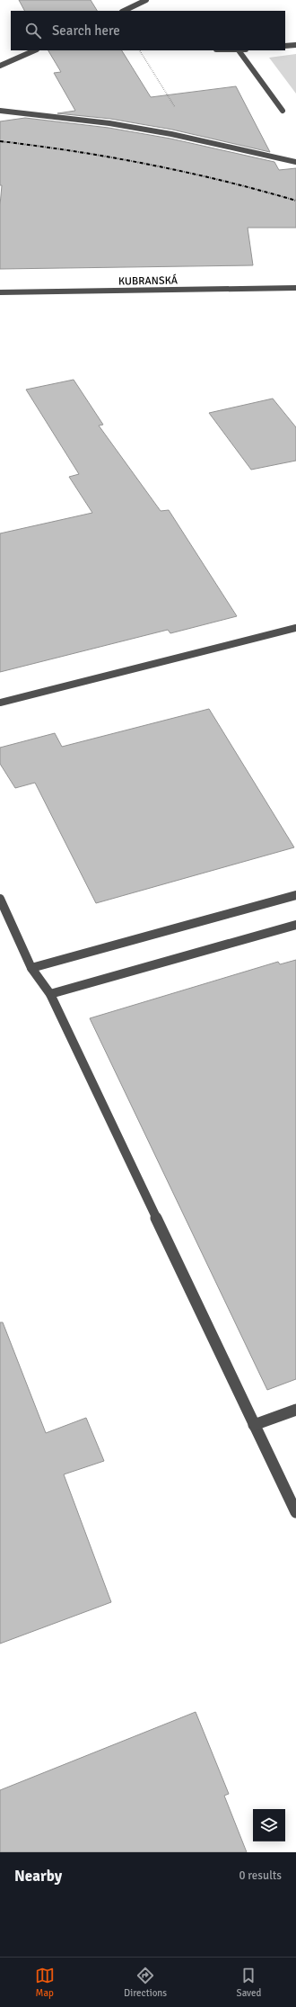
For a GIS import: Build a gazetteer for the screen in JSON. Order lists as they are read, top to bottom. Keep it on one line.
{"streets":{"street":["KUBRANSKÁ"]},"page":{"search":"Search here","heading":["Nearby","0 results"],"nav":["Map","Directions","Saved"]}}
